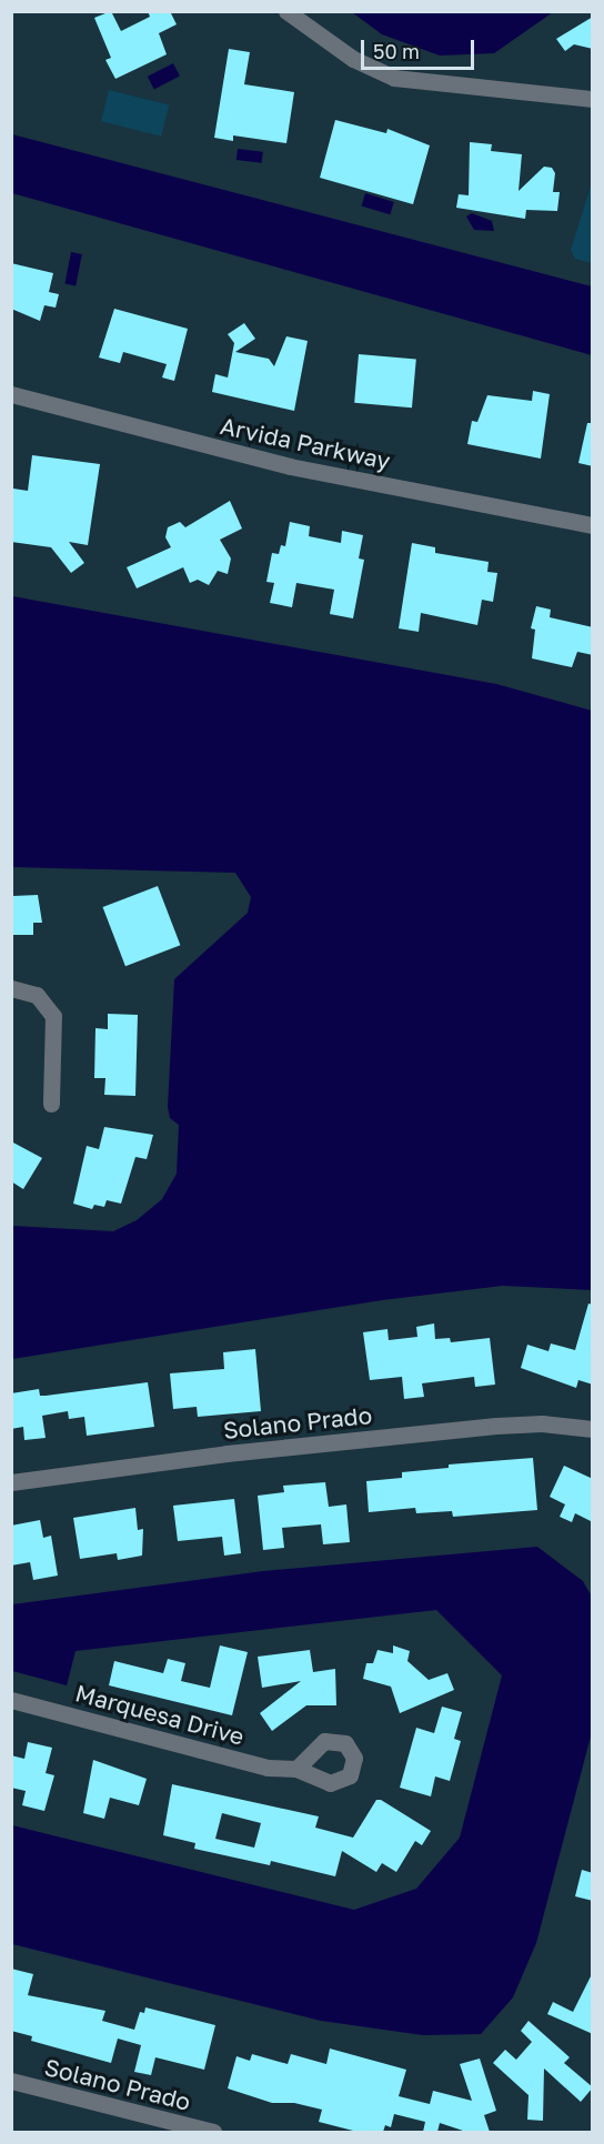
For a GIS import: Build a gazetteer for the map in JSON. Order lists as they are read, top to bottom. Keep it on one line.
{"streets":{"street":["Arvida Parkway","Solano Prado","Marquesa Drive"]},"scale_bar":"50 m"}
